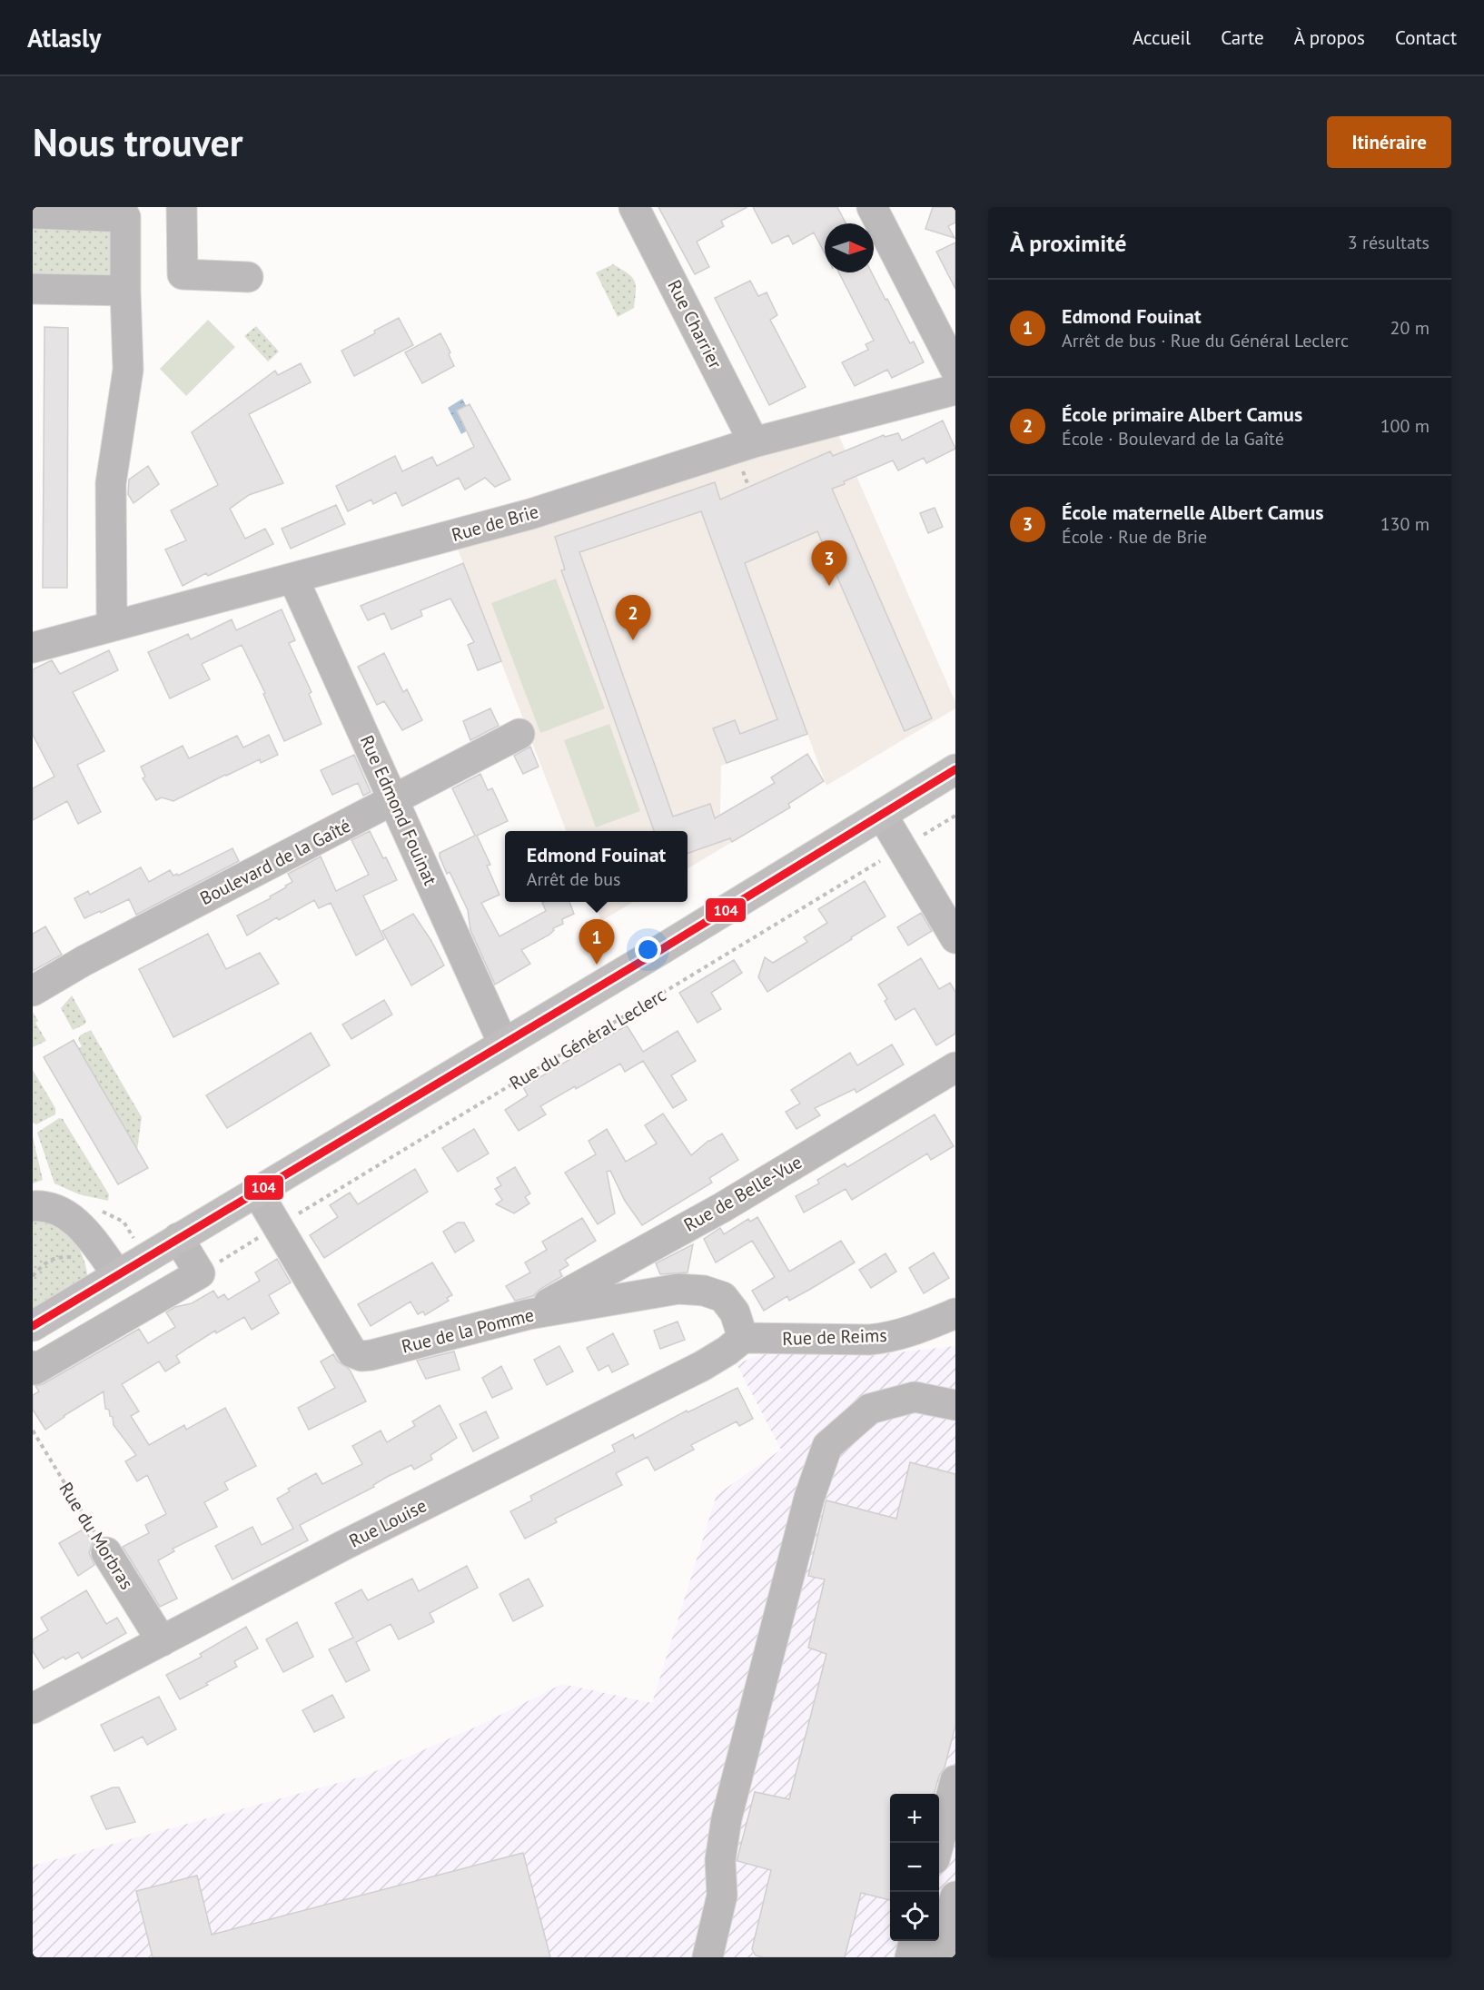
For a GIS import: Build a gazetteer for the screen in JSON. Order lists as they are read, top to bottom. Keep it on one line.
{"streets":{"street":["Rue Charrier","Rue de Brie","Rue Edmond Fouinat","Boulevard de la Gaîté","Rue de Belle-Vue","Rue de la Pomme","Rue de Reims","Rue Louise","Rue du Morbras"],"path":["Rue du Général Leclerc"]},"crossings":[["Rue Charrier","Rue de Brie"],["Rue de Brie","Rue Edmond Fouinat"],["Rue Edmond Fouinat","Boulevard de la Gaîté"],["Rue de Belle-Vue","Rue de la Pomme"],["Rue de la Pomme","Rue de Reims"],["Rue de la Pomme","Rue Louise"],["Rue de Reims","Rue Louise"],["Rue Louise","Rue du Morbras"]],"lines":["transit line 104"],"north":"right","page":{"header":"Atlasly","nav":["Accueil","Carte","À propos","Contact"],"buttons":"Itinéraire","title":"Nous trouver","heading":["À proximité","3 résultats"],"list":[{"mark":"1","name":"Edmond Fouinat","note":"Arrêt de bus · Rue du Général Leclerc","value":"20 m"},{"mark":"2","name":"École primaire Albert Camus","note":"École · Boulevard de la Gaîté","value":"100 m"},{"mark":"3","name":"École maternelle Albert Camus","note":"École · Rue de Brie","value":"130 m"}],"pins":["3","2","1"],"popup":["Edmond Fouinat","Arrêt de bus"],"map_buttons":["+","−"]}}
